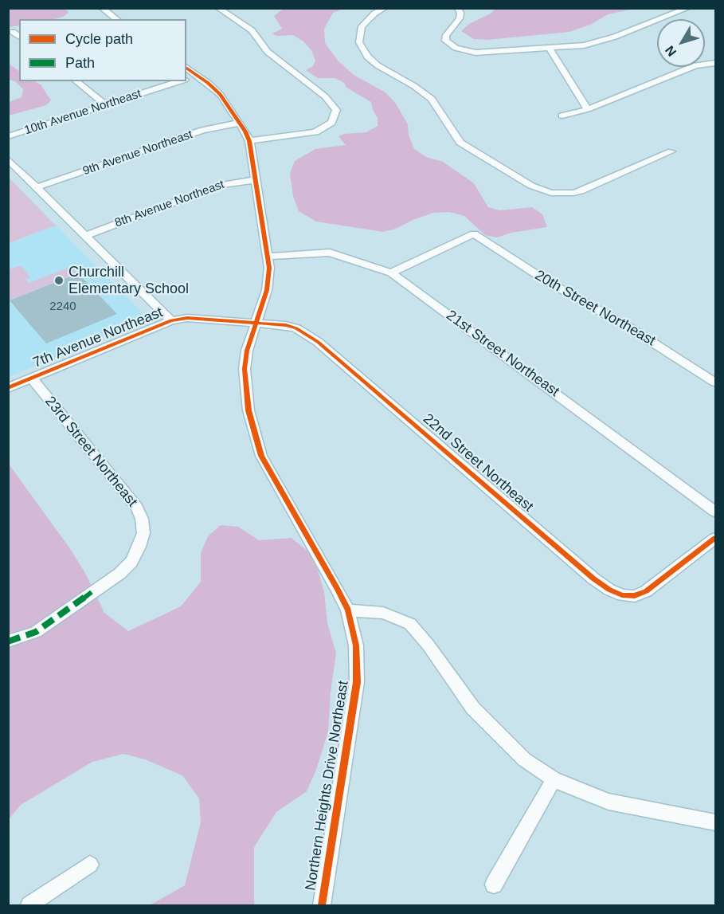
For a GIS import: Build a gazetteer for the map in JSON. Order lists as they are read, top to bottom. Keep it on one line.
{"streets":{"street":["10th Avenue Northeast","9th Avenue Northeast","8th Avenue Northeast","20th Street Northeast","7th Avenue Northeast","21st Street Northeast","23rd Street Northeast","22nd Street Northeast","Northern Heights Drive Northeast"]},"crossings":[["10th Avenue Northeast","Northern Heights Drive Northeast"],["9th Avenue Northeast","Northern Heights Drive Northeast"],["8th Avenue Northeast","Northern Heights Drive Northeast"],["20th Street Northeast","21st Street Northeast"],["7th Avenue Northeast","23rd Street Northeast"],["7th Avenue Northeast","22nd Street Northeast"],["7th Avenue Northeast","Northern Heights Drive Northeast"],["21st Street Northeast","Northern Heights Drive Northeast"],["22nd Street Northeast","Northern Heights Drive Northeast"]],"places":["Churchill Elementary School"],"house_numbers":["2240"],"legend":["Cycle path","Path"],"north":"bottom left"}
